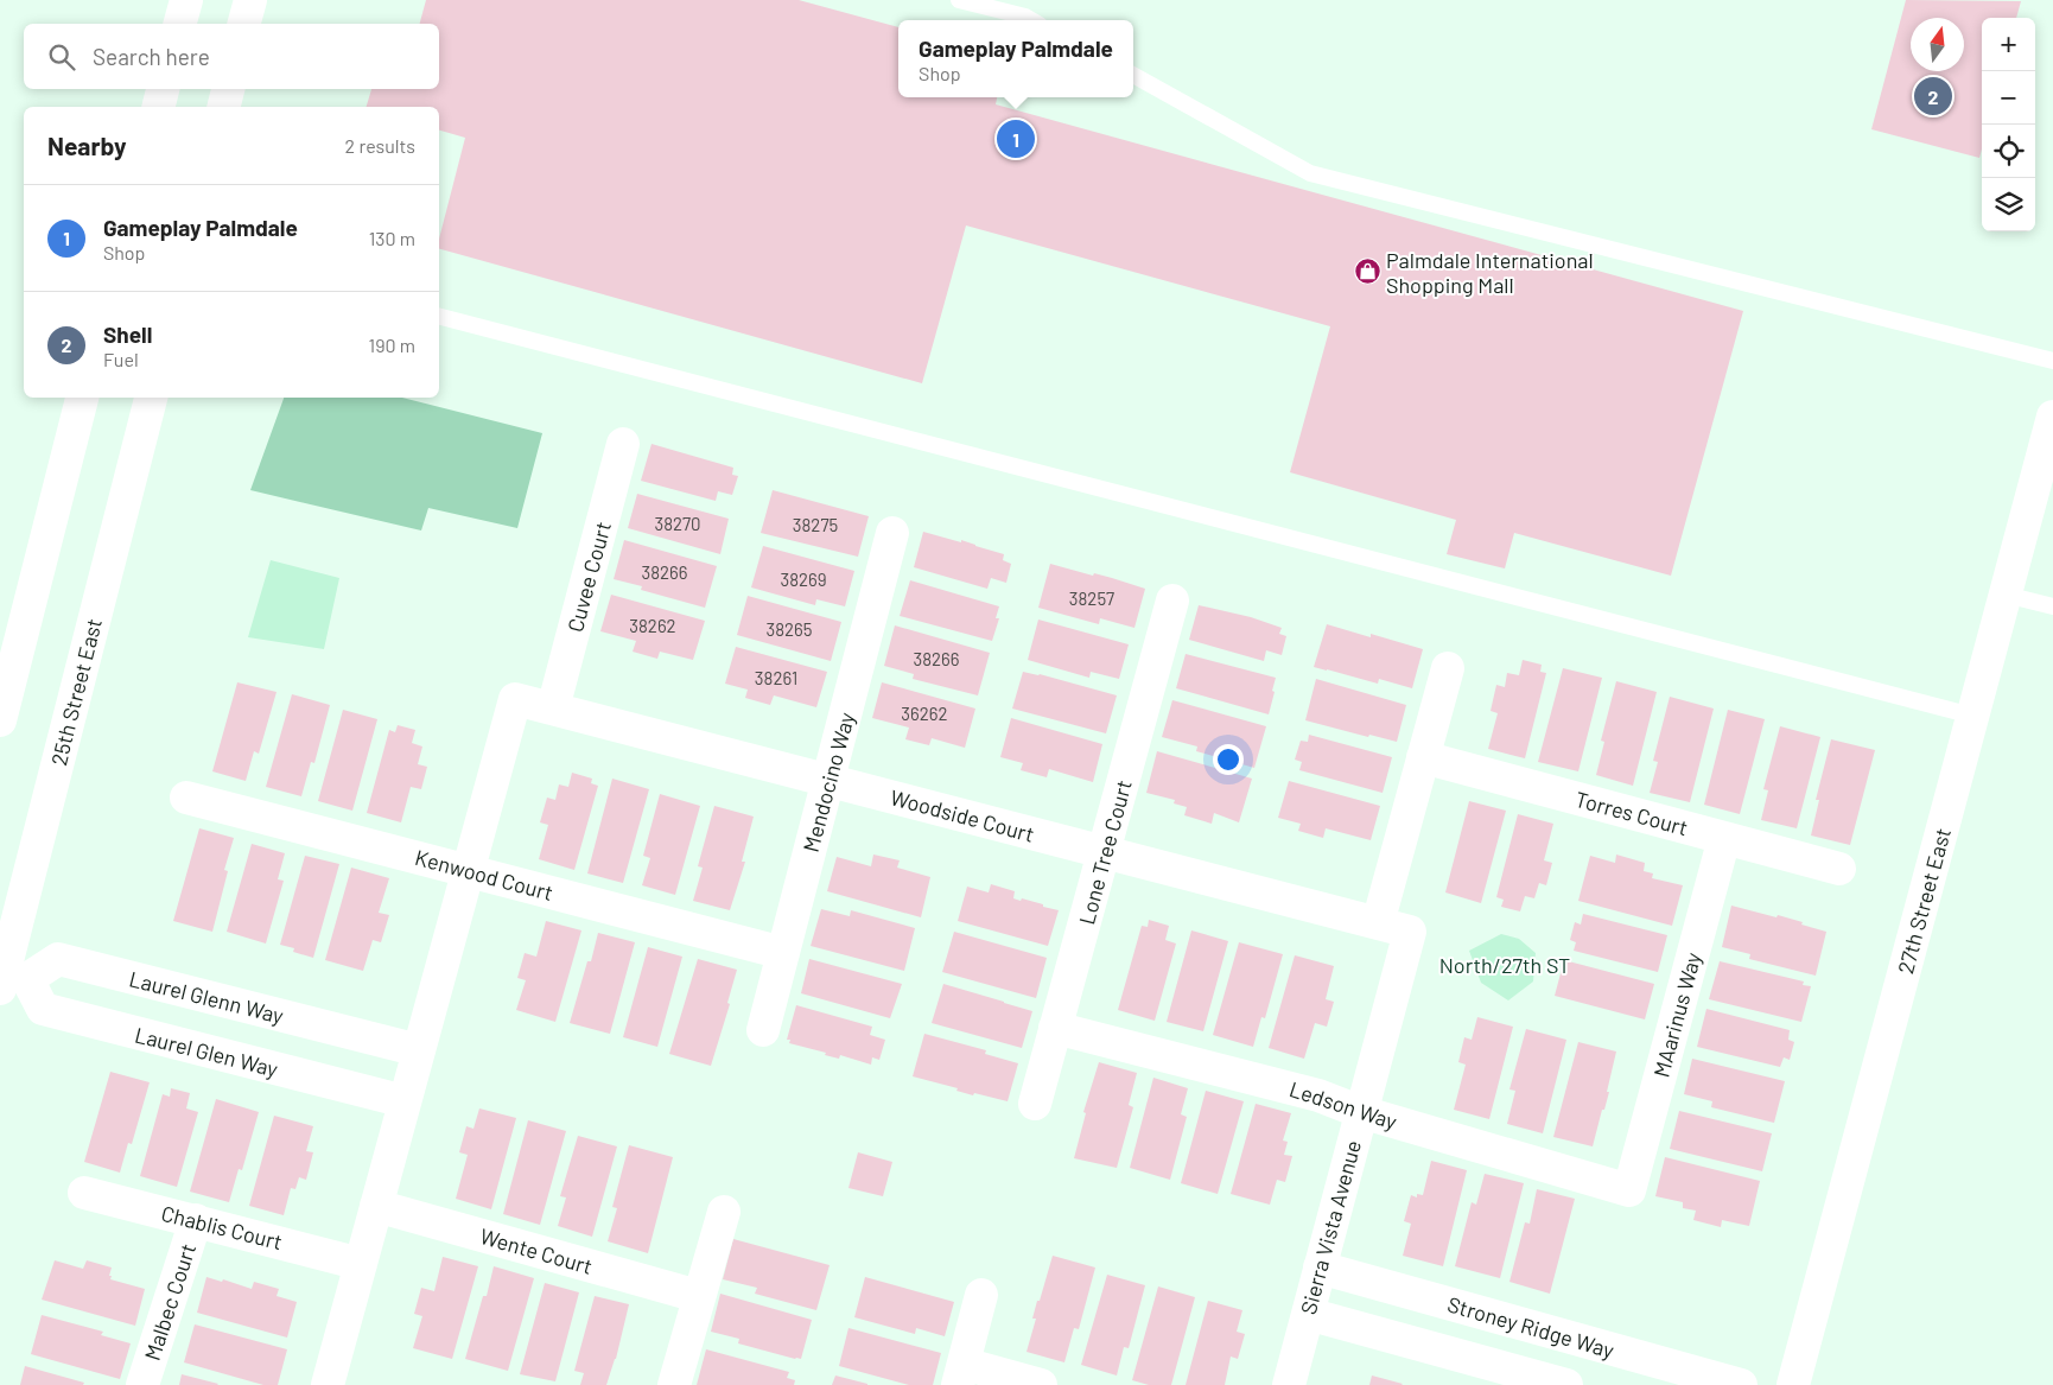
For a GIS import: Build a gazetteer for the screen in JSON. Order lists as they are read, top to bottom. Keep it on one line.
{"streets":{"street":["Cuvee Court","25th Street East","Mendocino Way","Torres Court","Woodside Court","Lone Tree Court","Kenwood Court","27th Street East","Laurel Glenn Way","MAarinus Way","Laurel Glen Way","Ledson Way","Chablis Court","Sierra Vista Avenue","Wente Court","Malbec Court","Stroney Ridge Way"]},"crossings":[["Cuvee Court","Woodside Court"],["25th Street East","Laurel Glenn Way"],["25th Street East","Laurel Glen Way"],["Mendocino Way","Woodside Court"],["Mendocino Way","Kenwood Court"],["Torres Court","MAarinus Way"],["Woodside Court","Lone Tree Court"],["Woodside Court","Kenwood Court"],["Woodside Court","Sierra Vista Avenue"],["Lone Tree Court","Ledson Way"],["Laurel Glenn Way","Laurel Glen Way"],["MAarinus Way","Ledson Way"],["Ledson Way","Sierra Vista Avenue"],["Chablis Court","Malbec Court"],["Sierra Vista Avenue","Stroney Ridge Way"]],"parks":["North/27th ST"],"places":{"shop":["Palmdale International Shopping Mall"]},"house_numbers":["38270","38275","38266","38269","38257","38262","38265","38266","38261","36262"],"north":"top","page":{"map_buttons":["+","−"],"popup":["Gameplay Palmdale","Shop"],"search":"Search here","pins":["2","1"],"heading":["Nearby","2 results"],"list":[{"mark":"1","name":"Gameplay Palmdale","note":"Shop","value":"130 m"},{"mark":"2","name":"Shell","note":"Fuel","value":"190 m"}]}}
